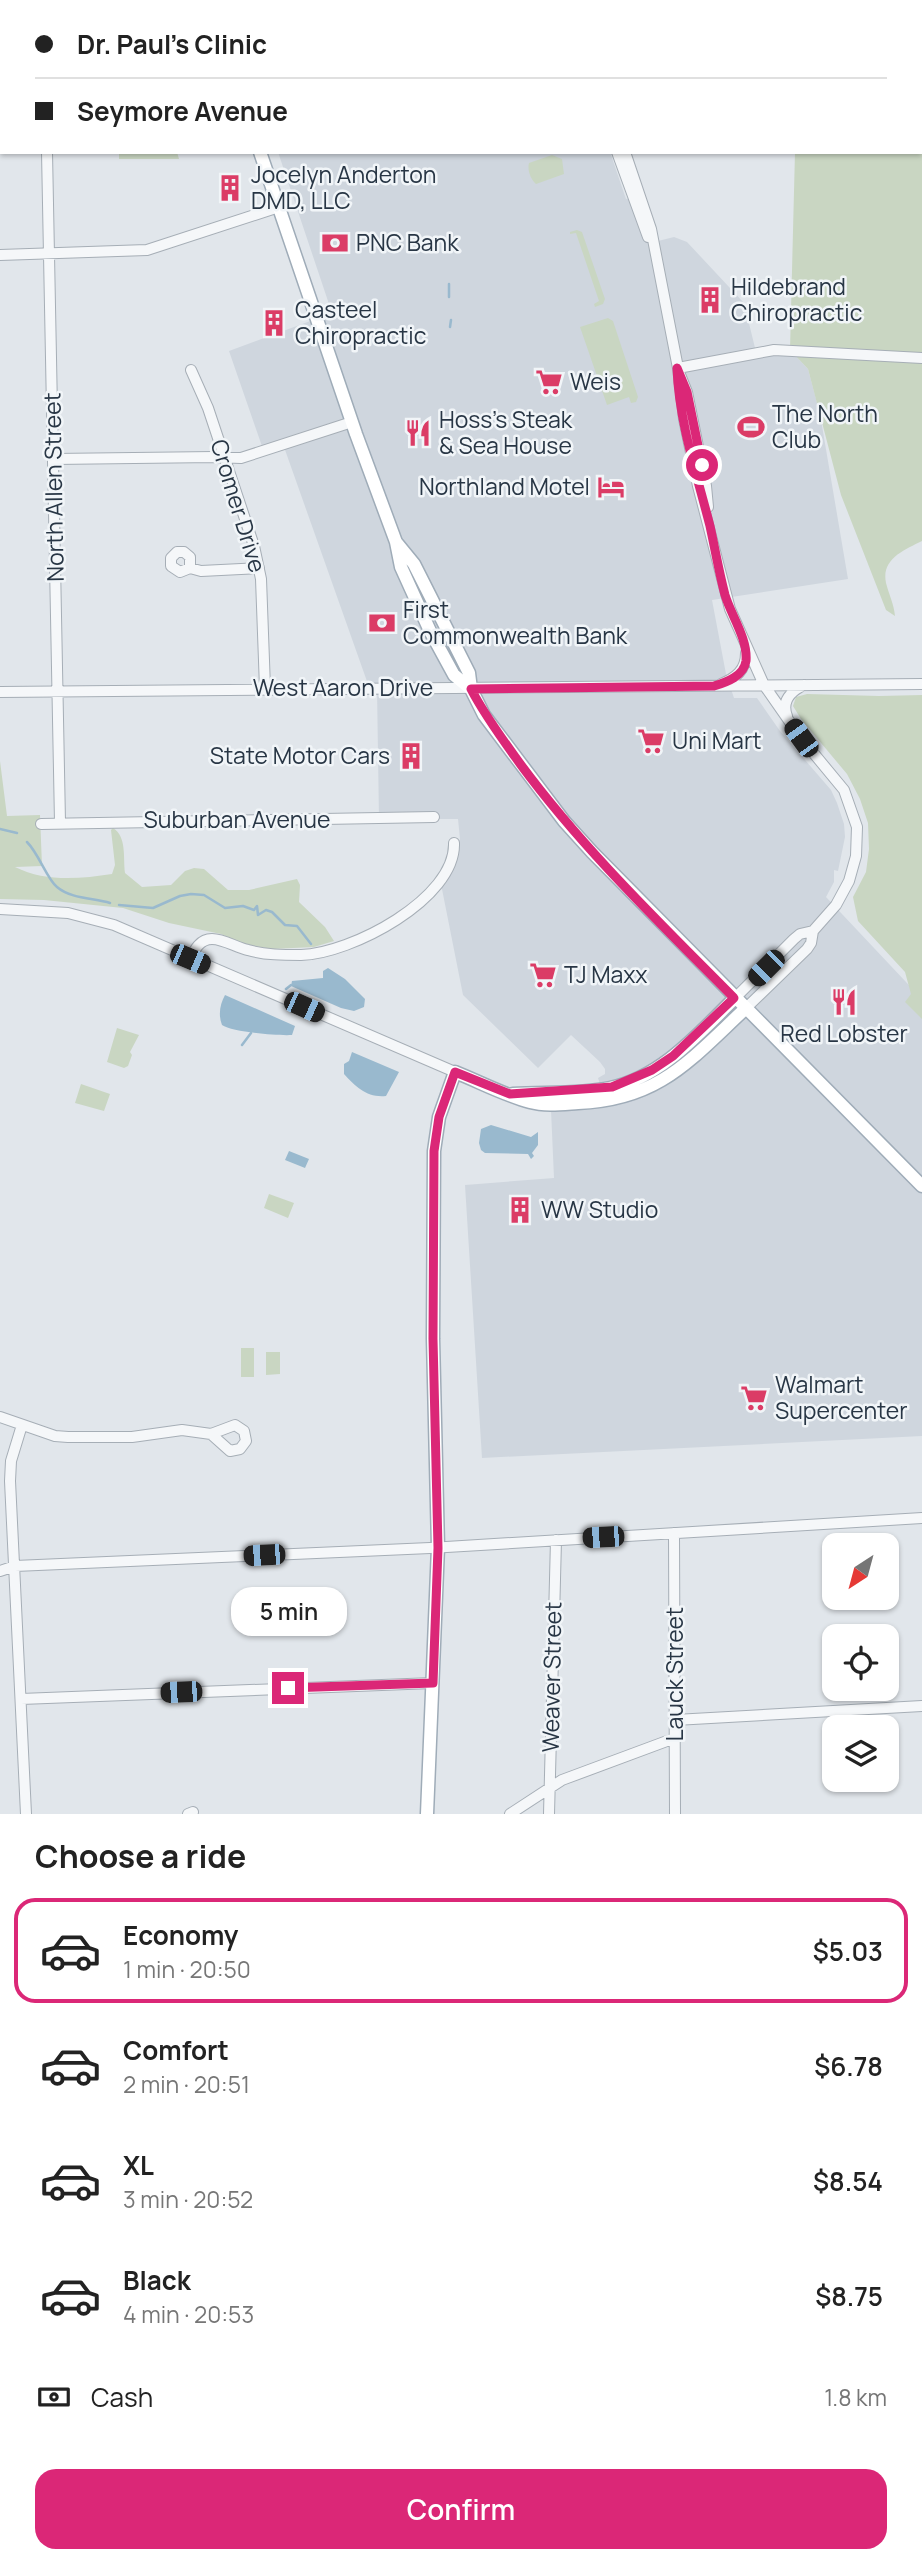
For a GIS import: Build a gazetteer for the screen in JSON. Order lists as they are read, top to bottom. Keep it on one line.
{"streets":{"street":["North Allen Street","Cromer Drive","West Aaron Drive","Suburban Avenue","Lauck Street","Weaver Street"]},"crossings":[["North Allen Street","West Aaron Drive"],["North Allen Street","Suburban Avenue"],["Cromer Drive","West Aaron Drive"]],"places":{"building":["Jocelyn Anderton DMD, LLC","Hildebrand Chiropractic","Casteel Chiropractic","State Motor Cars","WW Studio"],"bank":["PNC Bank","First Commonwealth Bank"],"supermarket":["Weis","Uni Mart","TJ Maxx","Walmart Supercenter"],"sports":["The North Club"],"restaurant":["Hoss's Steak & Sea House","Red Lobster"],"hotel":["Northland Motel"]},"north":"bottom left","page":{"banner":["Dr. Paul's Clinic","Seymore Avenue"],"bubble":"5 min","heading":"Choose a ride","list":[{"name":"Economy","note":"1 min · 20:50","value":"$5.03"},{"name":"Comfort","note":"2 min · 20:51","value":"$6.78"},{"name":"XL","note":"3 min · 20:52","value":"$8.54"},{"name":"Black","note":"4 min · 20:53","value":"$8.75"}],"pay":["Cash","1.8 km"],"buttons":"Confirm"}}
